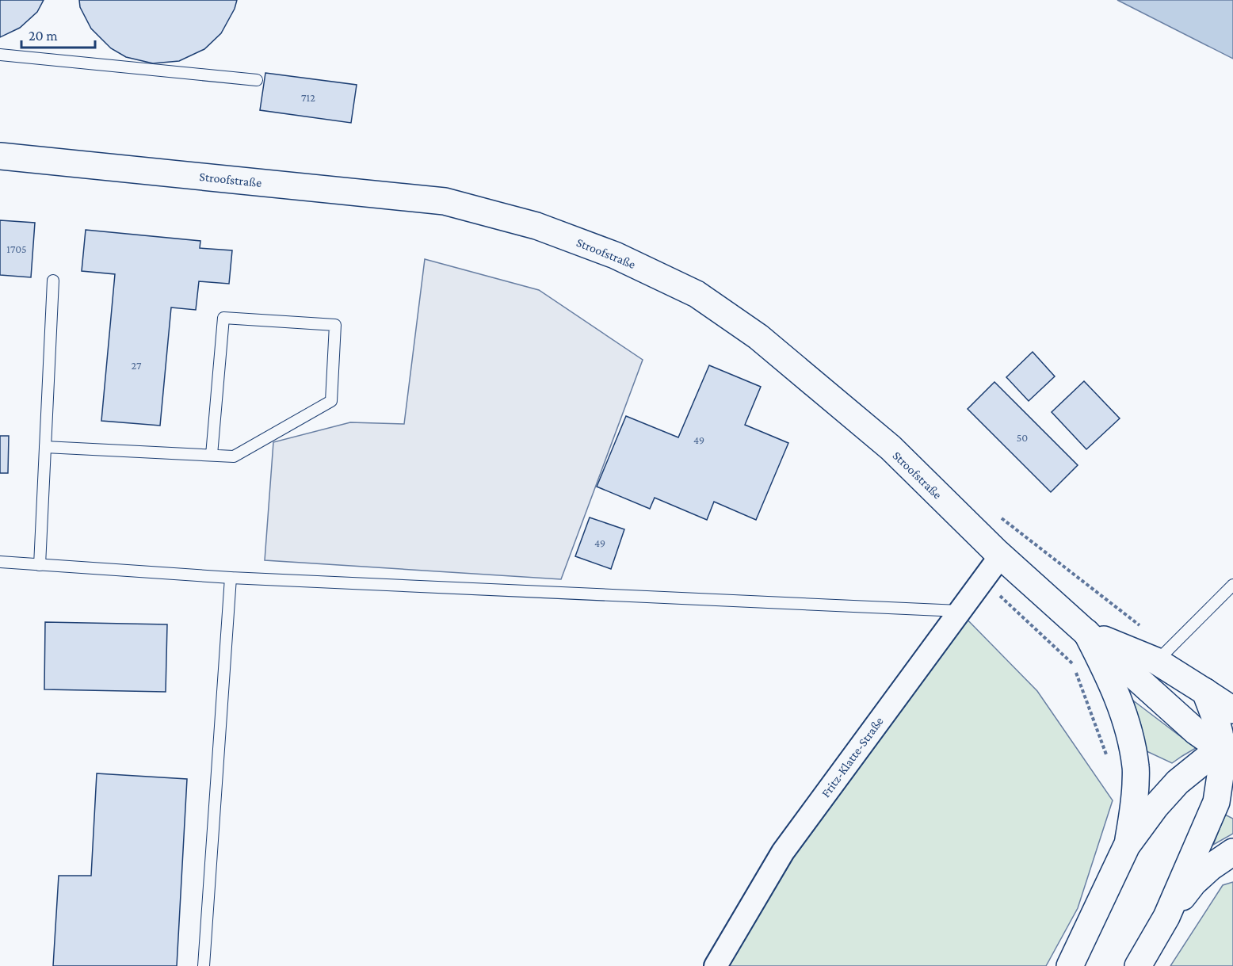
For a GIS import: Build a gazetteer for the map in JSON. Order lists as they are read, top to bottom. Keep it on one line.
{"streets":{"main road":["Stroofstraße"],"street":["Fritz-Klatte-Straße"]},"crossings":[["Stroofstraße","Fritz-Klatte-Straße"]],"house_numbers":["712","1705","27","50","49","49"],"scale_bar":"20 m"}
